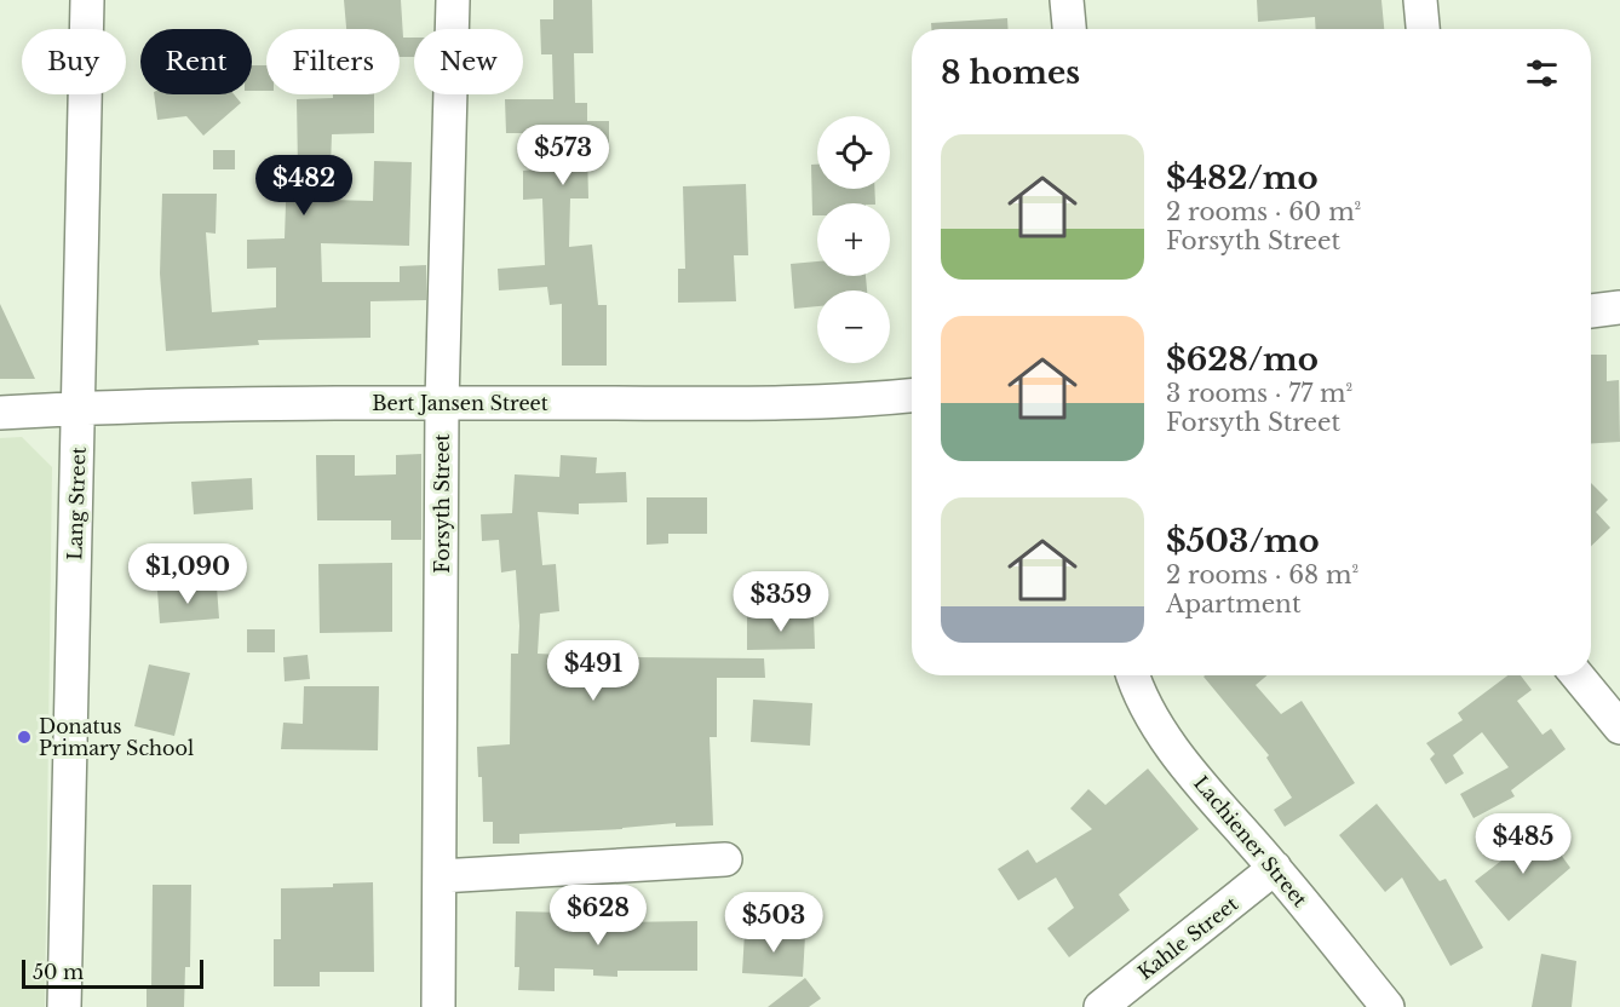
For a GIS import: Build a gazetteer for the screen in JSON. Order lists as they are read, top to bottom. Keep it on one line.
{"streets":{"street":["Bert Jansen Street","Lang Street","Forsyth Street","Lachiener Street","Kahle Street"]},"crossings":[["Bert Jansen Street","Lang Street"],["Bert Jansen Street","Forsyth Street"],["Lachiener Street","Kahle Street"]],"places":["Donatus Primary School"],"scale_bar":"50 m","page":{"chip":["Buy","Rent","Filters","New"],"heading":"8 homes","map_buttons":["+","−"],"list":[{"name":"$482/mo","note":"2 rooms · 60 m² · Forsyth Street"},{"name":"$628/mo","note":"3 rooms · 77 m² · Forsyth Street"},{"name":"$503/mo","note":"2 rooms · 68 m² · Apartment"}],"price":["$573","$482","$1,090","$359","$491","$485","$628","$503"],"scale":"50 m"}}
